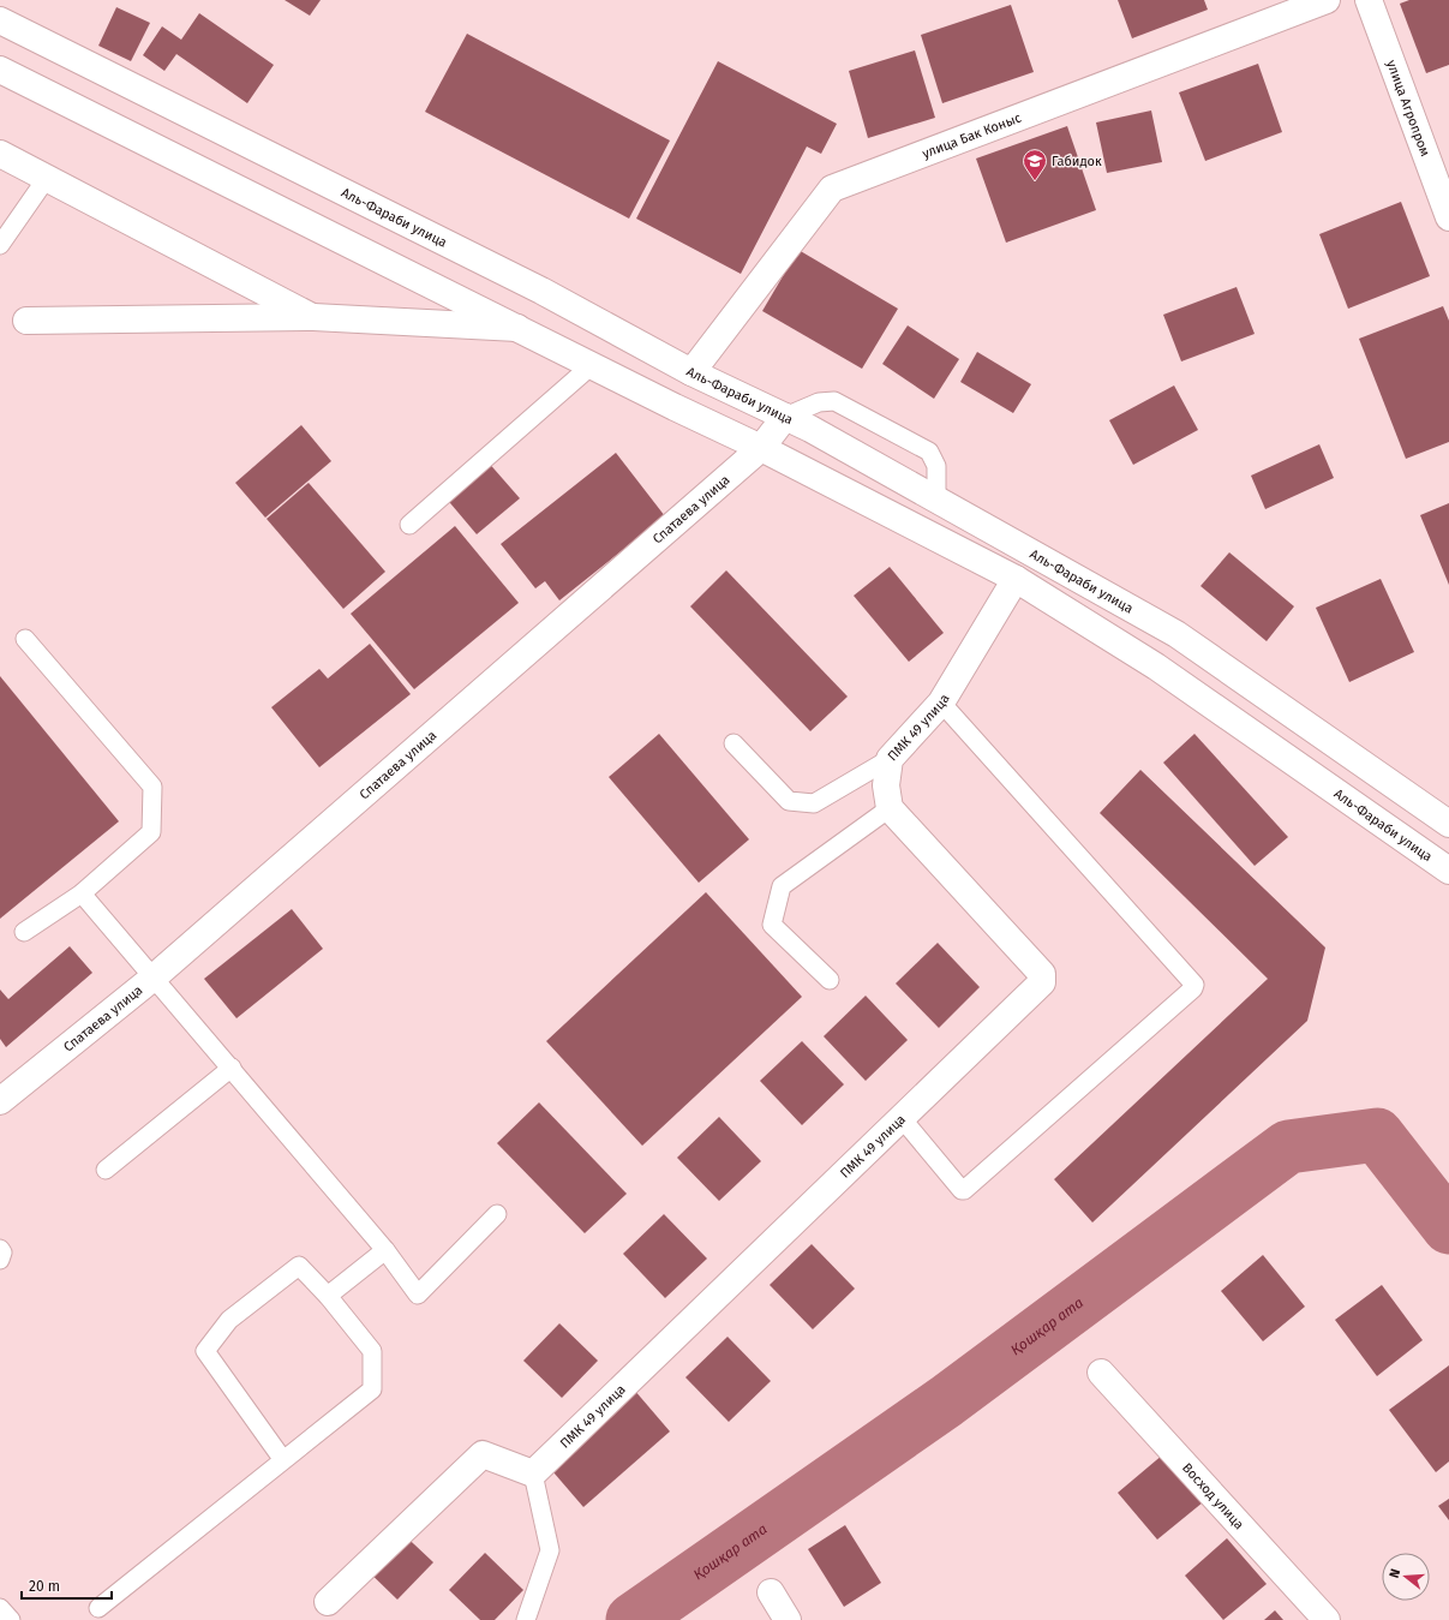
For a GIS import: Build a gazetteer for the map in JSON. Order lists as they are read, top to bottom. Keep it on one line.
{"streets":{"street":["улица Агропром","улица Бак Коныс","Аль-Фараби улица","Спатаева улица","ПМК 49 улица","Восход улица"]},"crossings":[["улица Бак Коныс","Аль-Фараби улица"],["Аль-Фараби улица","Спатаева улица"],["Аль-Фараби улица","ПМК 49 улица"]],"water":["Қошқар ата"],"places":{"school or university":["Габидок"]},"scale_bar":"20 m","north":"left"}
